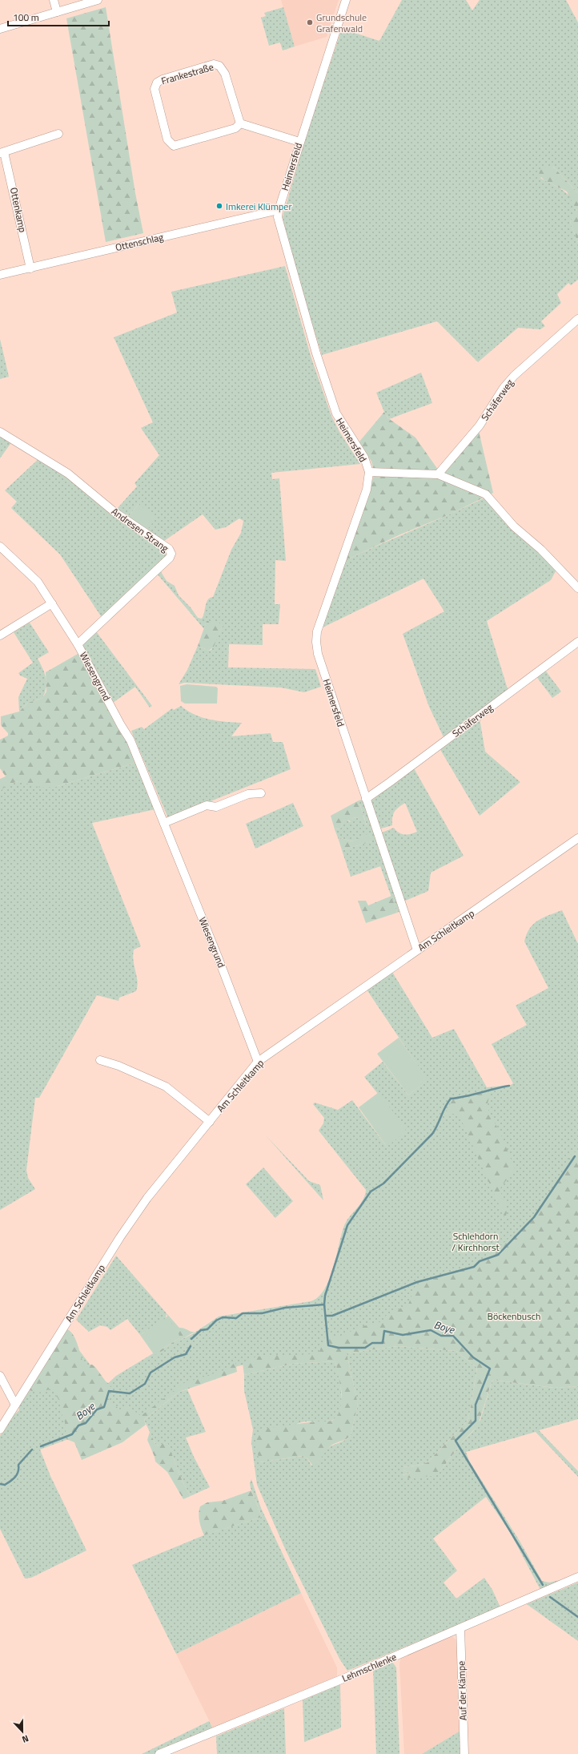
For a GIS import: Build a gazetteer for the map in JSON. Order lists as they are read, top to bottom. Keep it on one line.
{"streets":{"street":["Frankestraße","Heimersfeld","Ottenkamp","Ottenschlag","Schäferweg","Andresen Strang","Wiesengrund","Am Schleitkamp","Lehmschlenke","Auf der Kämpe"]},"crossings":[["Heimersfeld","Ottenschlag"],["Heimersfeld","Schäferweg"],["Heimersfeld","Am Schleitkamp"],["Ottenkamp","Ottenschlag"],["Andresen Strang","Wiesengrund"],["Wiesengrund","Am Schleitkamp"],["Lehmschlenke","Auf der Kämpe"]],"water":["Boye"],"parks":["Schlehdorn / Kirchhorst","Böckenbusch"],"places":["Grundschule Grafenwald","Imkerei Klümper"],"scale_bar":"100 m","north":"bottom"}
